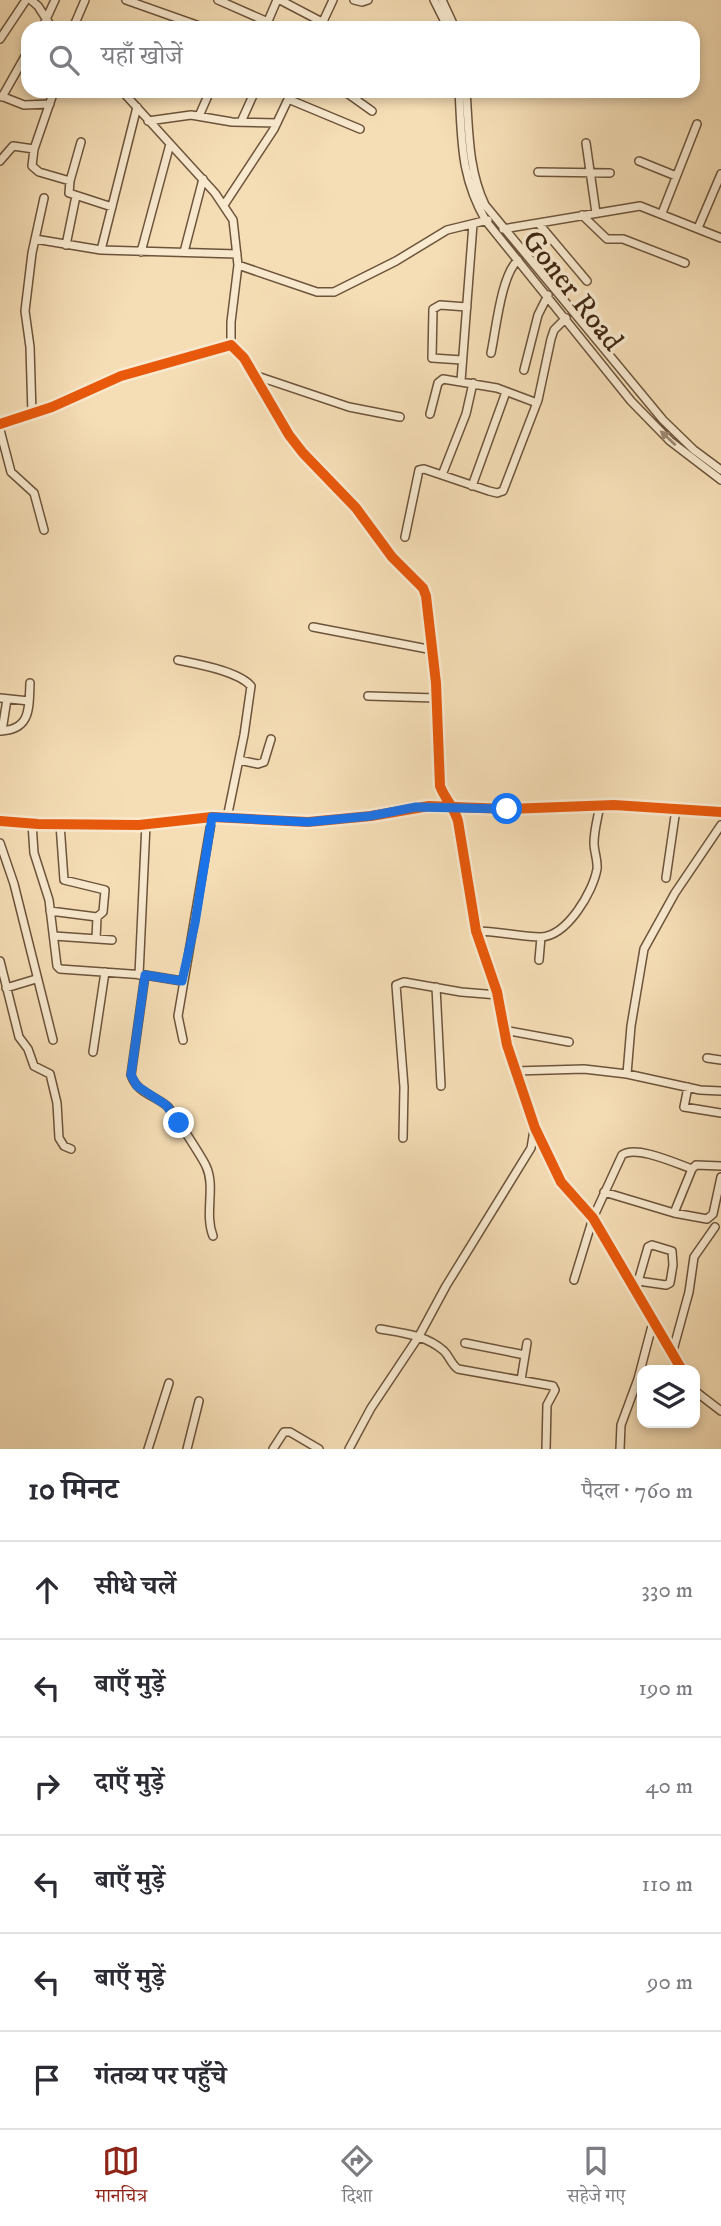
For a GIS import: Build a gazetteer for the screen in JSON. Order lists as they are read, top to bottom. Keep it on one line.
{"streets":{"street":["Goner Road"]},"page":{"search":"यहाँ खोजें","heading":["10 मिनट","पैदल · 760 m"],"list":[["सीधे चलें","330 m"],["बाएँ मुड़ें","190 m"],["दाएँ मुड़ें","40 m"],["बाएँ मुड़ें","110 m"],["बाएँ मुड़ें","90 m"],"गंतव्य पर पहुँचे"],"nav":["मानचित्र","दिशा","सहेजे गए"]}}
